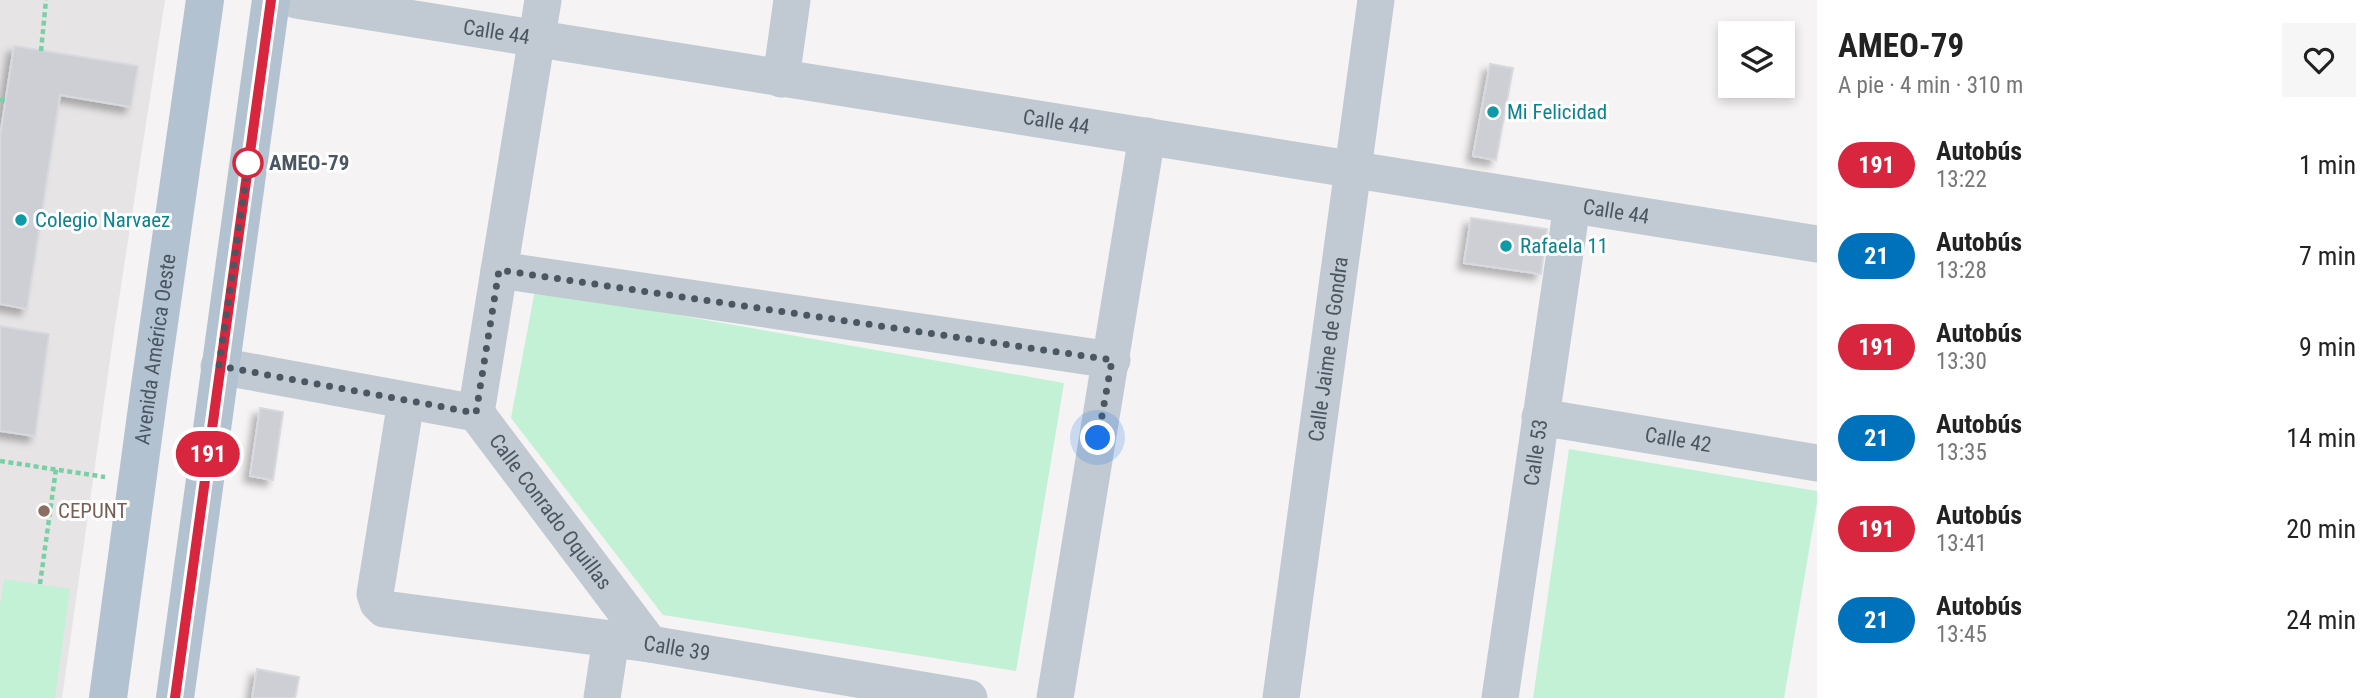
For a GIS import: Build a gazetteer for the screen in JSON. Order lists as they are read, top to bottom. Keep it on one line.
{"streets":{"main road":["Avenida América Oeste"],"street":["Calle 44","Calle Jaime de Gondra","Calle 42","Calle 53","Calle Conrado Oquillas","Calle 39"]},"crossings":[["Calle 44","Calle Jaime de Gondra"],["Calle 44","Calle 53"],["Calle 44","Calle Conrado Oquillas"],["Calle 42","Calle 53"],["Calle Conrado Oquillas","Calle 39"]],"places":["Mi Felicidad","AMEO-79","Colegio Narvaez","Rafaela 11","CEPUNT"],"lines":["bus line 191"],"page":{"on_map":"191","heading":["AMEO-79","A pie · 4 min · 310 m"],"list":[{"mark":"191","name":"Autobús","note":"13:22","value":"1 min"},{"mark":"21","name":"Autobús","note":"13:28","value":"7 min"},{"mark":"191","name":"Autobús","note":"13:30","value":"9 min"},{"mark":"21","name":"Autobús","note":"13:35","value":"14 min"},{"mark":"191","name":"Autobús","note":"13:41","value":"20 min"},{"mark":"21","name":"Autobús","note":"13:45","value":"24 min"}]}}
